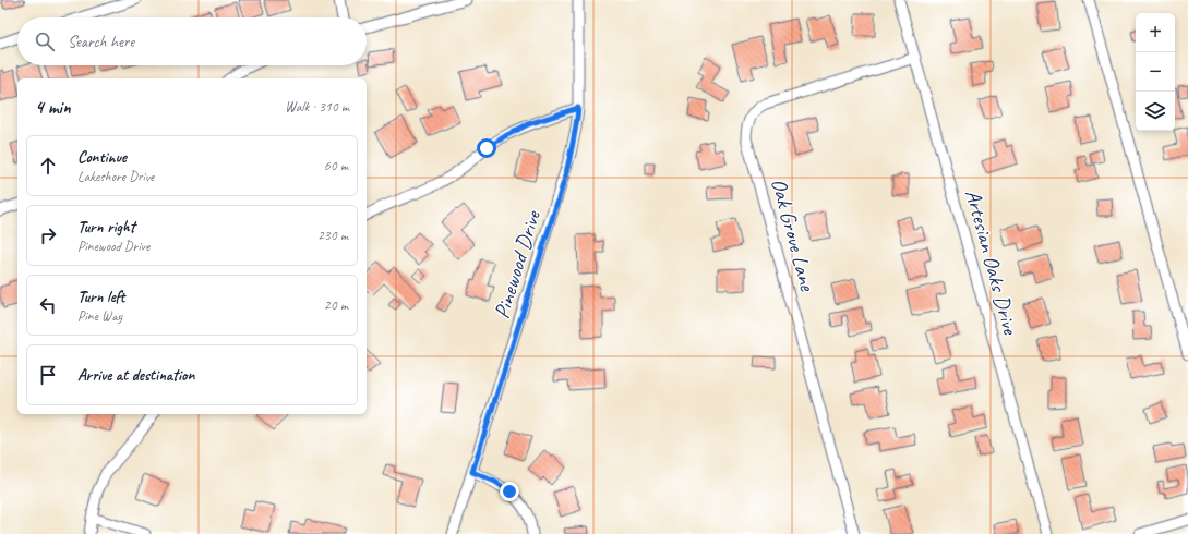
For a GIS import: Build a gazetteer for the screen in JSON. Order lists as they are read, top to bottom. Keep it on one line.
{"streets":{"street":["Oak Grove Lane","Artesian Oaks Drive","Pinewood Drive"]},"crossings":[["Oak Grove Lane","Artesian Oaks Drive"]],"page":{"map_buttons":["+","−"],"search":"Search here","heading":["4 min","Walk · 310 m"],"list":[["Continue","Lakeshore Drive","60 m"],["Turn right","Pinewood Drive","230 m"],["Turn left","Pine Way","20 m"],"Arrive at destination"]}}
